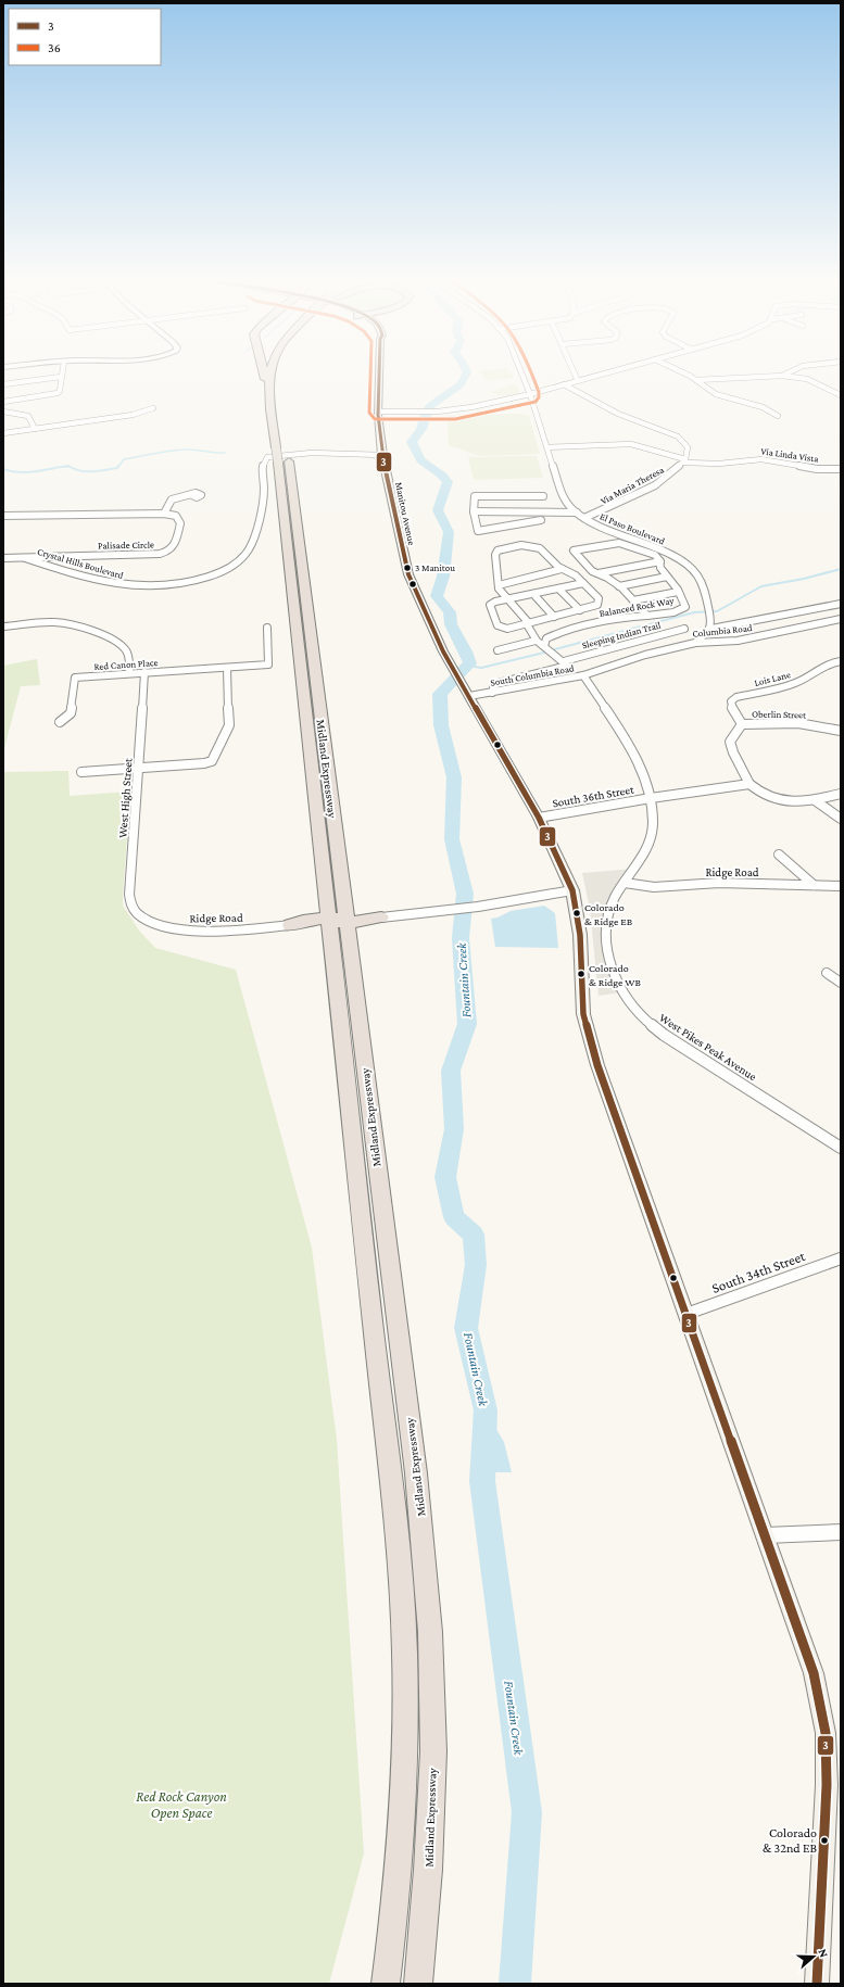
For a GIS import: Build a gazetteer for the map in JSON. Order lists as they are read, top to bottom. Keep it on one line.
{"streets":{"highway":["Midland Expressway"],"main road":["Manitou Avenue"],"street":["Via Linda Vista","Via Maria Theresa","El Paso Boulevard","Palisade Circle","Crystal Hills Boulevard","Balanced Rock Way","Columbia Road","Sleeping Indian Trail","Red Canon Place","South Columbia Road","Lois Lane","Oberlin Street","South 36th Street","West High Street","Ridge Road","West Pikes Peak Avenue","South 34th Street"]},"crossings":[["Via Linda Vista","Via Maria Theresa"],["Via Linda Vista","El Paso Boulevard"],["Via Maria Theresa","El Paso Boulevard"],["Manitou Avenue","Crystal Hills Boulevard"],["Manitou Avenue","South Columbia Road"],["Manitou Avenue","South 36th Street"],["Manitou Avenue","South 34th Street"],["Palisade Circle","Crystal Hills Boulevard"],["Columbia Road","South Columbia Road"],["Columbia Road","West Pikes Peak Avenue"],["Sleeping Indian Trail","South Columbia Road"],["Red Canon Place","West High Street"],["South Columbia Road","West Pikes Peak Avenue"],["Lois Lane","Oberlin Street"],["South 36th Street","West Pikes Peak Avenue"],["West High Street","Ridge Road"],["Ridge Road","West Pikes Peak Avenue"]],"water":["Fountain Creek"],"parks":["Red Rock Canyon Open Space"],"places":["3 Manitou","Colorado & Ridge EB","Colorado & Ridge WB","Colorado & 32nd EB"],"lines":["transit line 3","transit line 36"],"legend":["3","36"],"north":"right"}
